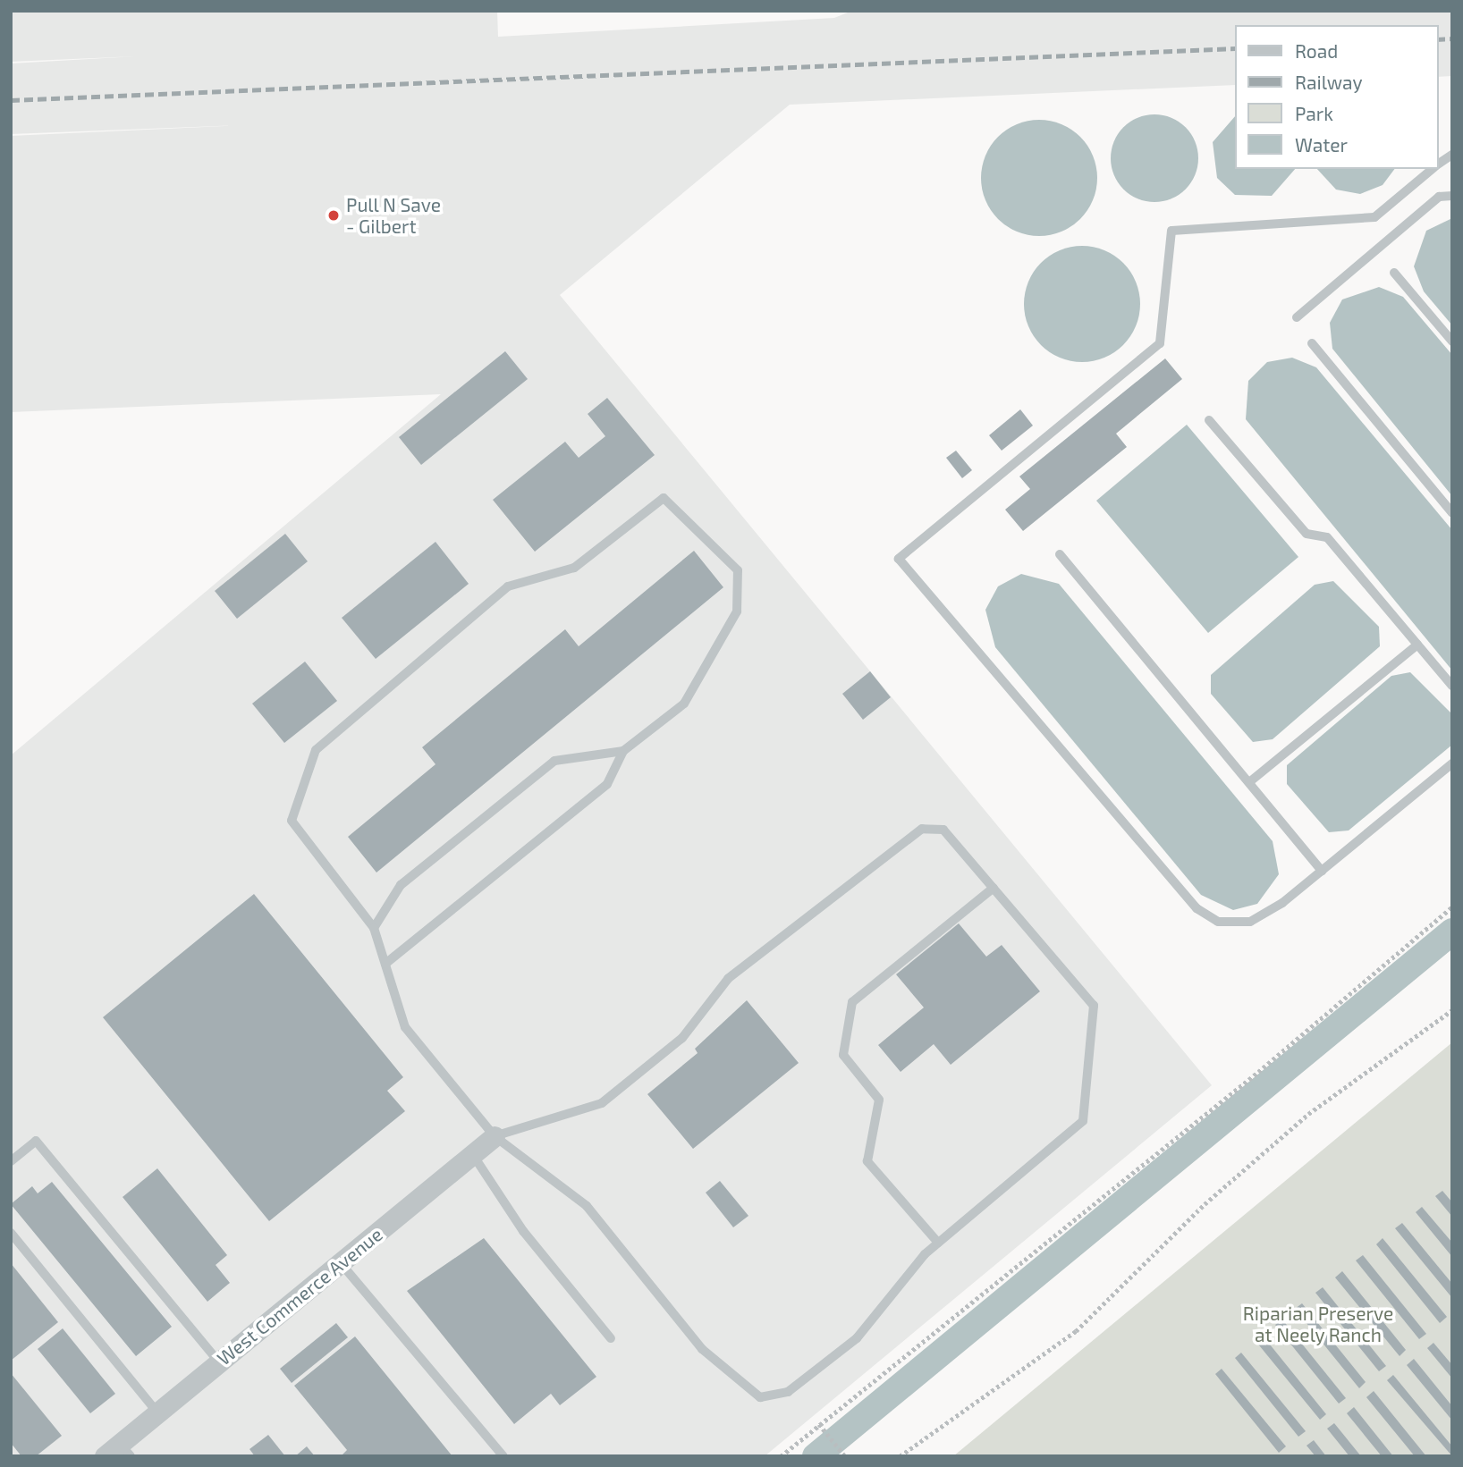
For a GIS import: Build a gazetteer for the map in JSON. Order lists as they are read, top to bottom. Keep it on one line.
{"streets":{"street":["West Commerce Avenue"]},"parks":["Riparian Preserve at Neely Ranch"],"places":["Pull N Save - Gilbert"],"legend":["Road","Railway","Park","Water"]}
